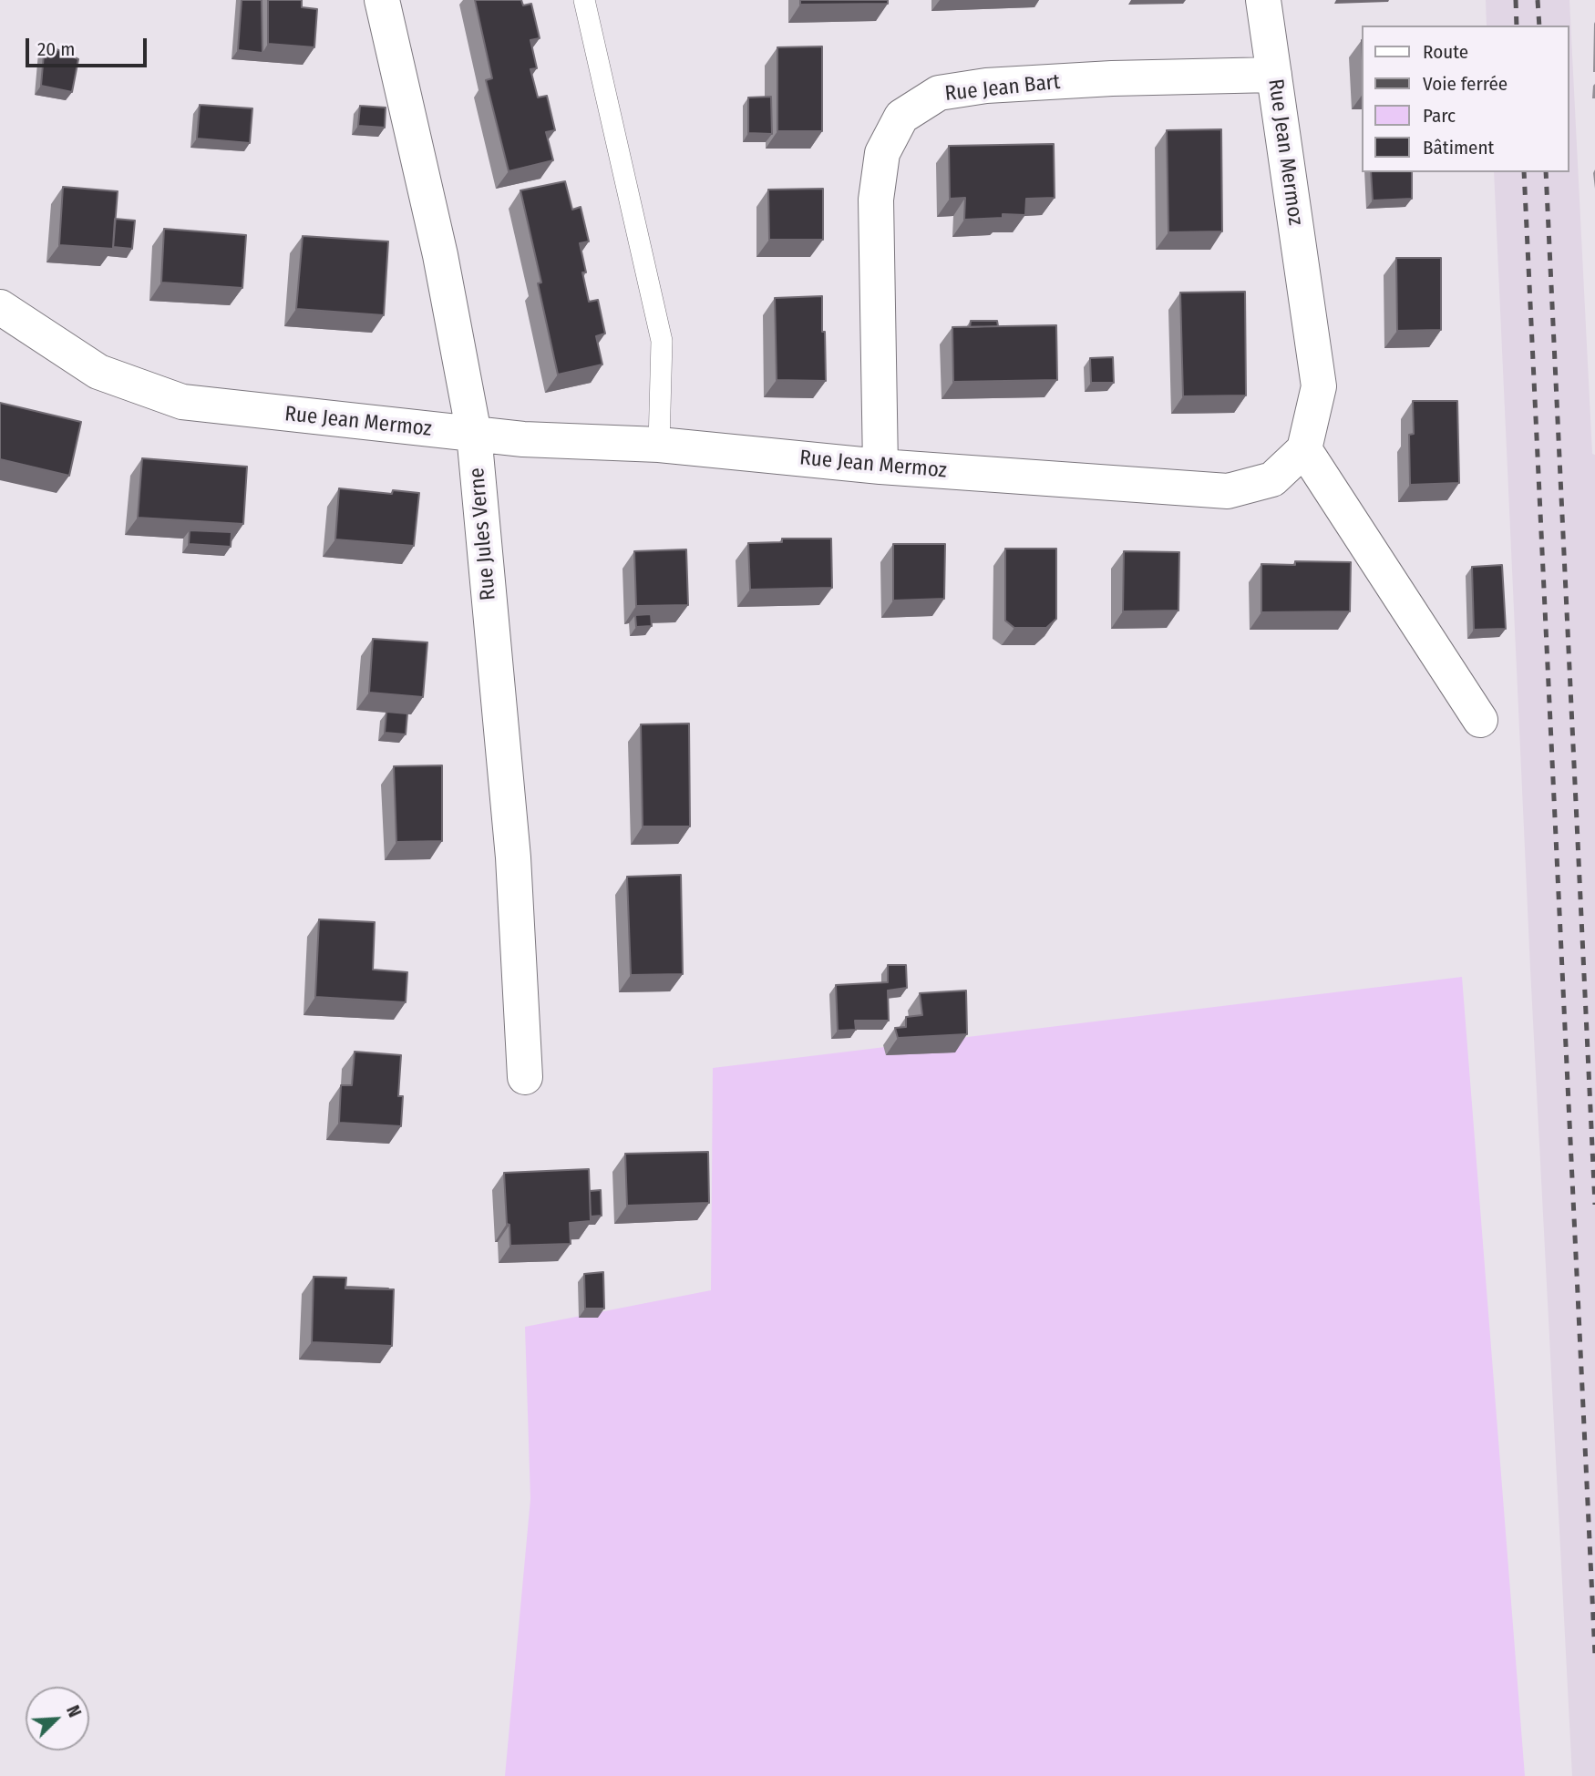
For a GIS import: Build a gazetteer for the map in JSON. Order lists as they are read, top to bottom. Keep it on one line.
{"streets":{"street":["Rue Jean Bart","Rue Jean Mermoz","Rue Jules Verne"]},"crossings":[["Rue Jean Bart","Rue Jean Mermoz"],["Rue Jean Mermoz","Rue Jules Verne"]],"legend":["Route","Voie ferrée","Parc","Bâtiment"],"scale_bar":"20 m","north":"top right"}
